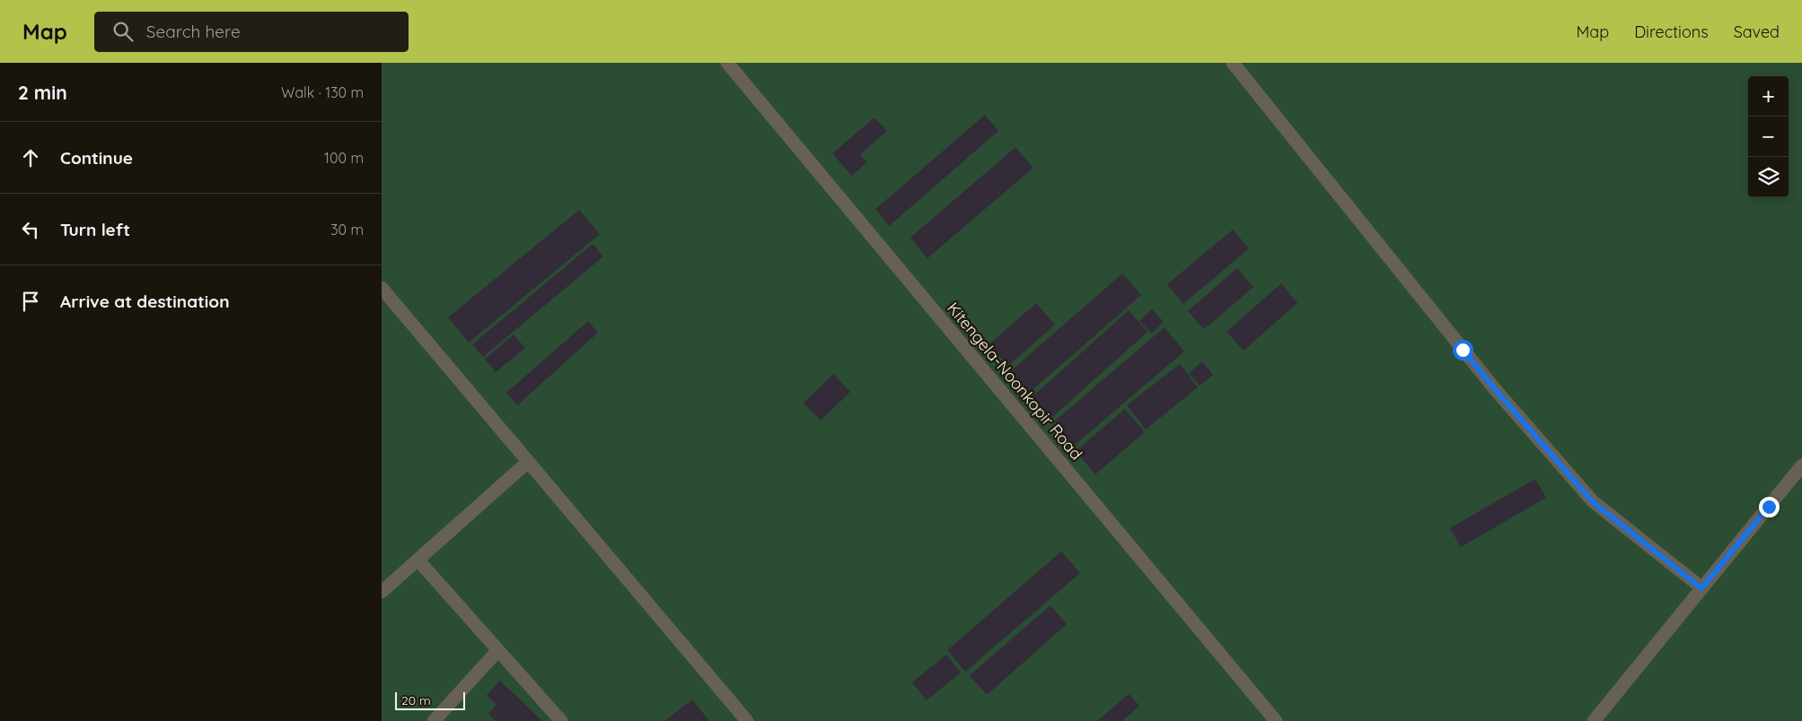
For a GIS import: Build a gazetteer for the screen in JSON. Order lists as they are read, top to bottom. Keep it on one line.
{"streets":{"street":["Kitengela-Noonkopir Road"]},"scale_bar":"20 m","page":{"header":"Map","search":"Search here","nav":["Map","Directions","Saved"],"heading":["2 min","Walk · 130 m"],"map_buttons":["+","−"],"list":[["Continue","100 m"],["Turn left","30 m"],"Arrive at destination"],"scale":"20 m"}}
